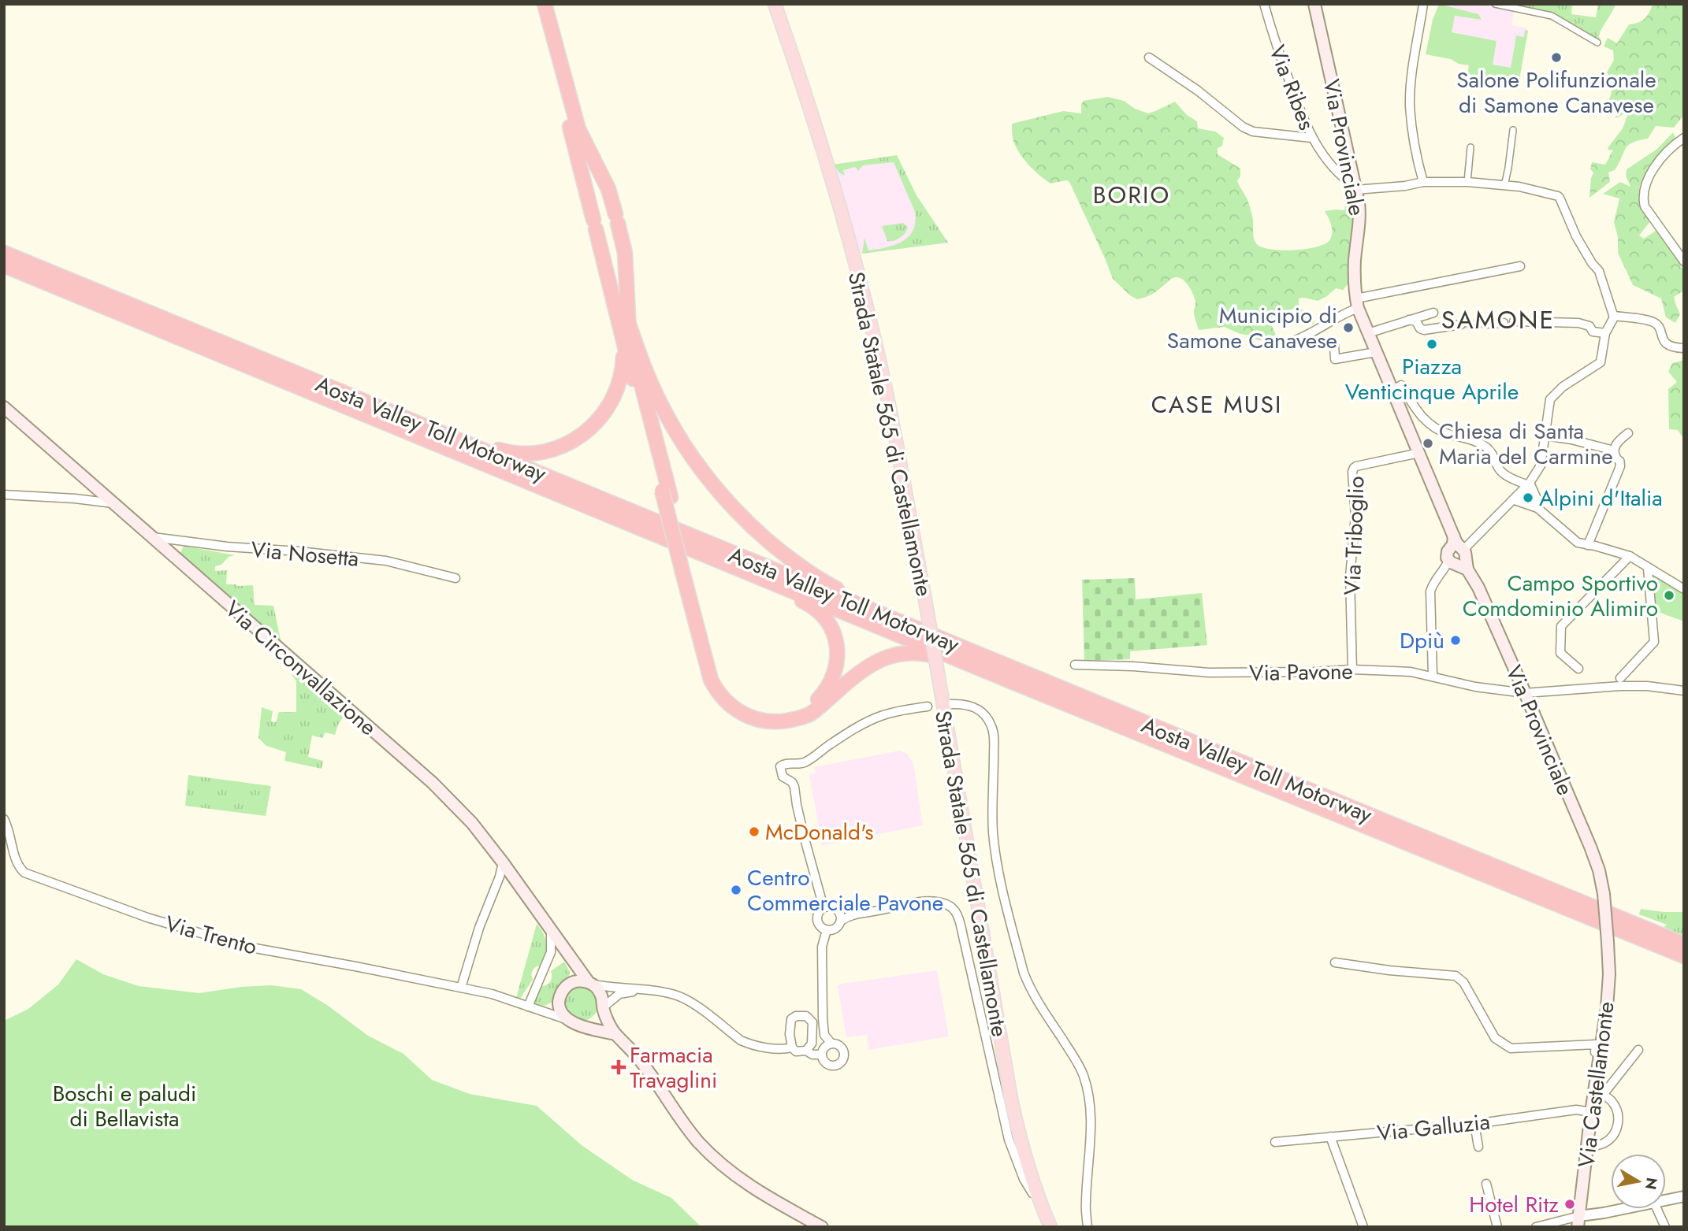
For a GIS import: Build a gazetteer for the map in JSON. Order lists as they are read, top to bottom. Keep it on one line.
{"streets":{"highway":["Aosta Valley Toll Motorway"],"main road":["Via Provinciale","Strada Statale 565 di Castellamonte","Via Circonvallazione","Via Castellamonte"],"street":["Via Ribes","Via Triboglio","Via Nosetta","Via Pavone","Via Trento","Via Galluzia"]},"crossings":[["Via Ribes","Via Provinciale"],["Via Provinciale","Via Triboglio"],["Via Provinciale","Via Pavone"],["Via Provinciale","Via Castellamonte"],["Via Triboglio","Via Pavone"],["Via Nosetta","Via Circonvallazione"],["Via Circonvallazione","Via Trento"],["Via Castellamonte","Via Galluzia"]],"districts":["BORIO","SAMONE","CASE MUSI"],"parks":["Boschi e paludi di Bellavista"],"places":{"other":["Salone Polifunzionale di Samone Canavese","Municipio di Samone Canavese","Piazza Venticinque Aprile","Chiesa di Santa Maria del Carmine","Alpini d'Italia","Campo Sportivo Comdominio Alimiro","Dpiù","McDonald's","Centro Commerciale Pavone","Hotel Ritz"],"health":["Farmacia Travaglini"]},"north":"right"}
